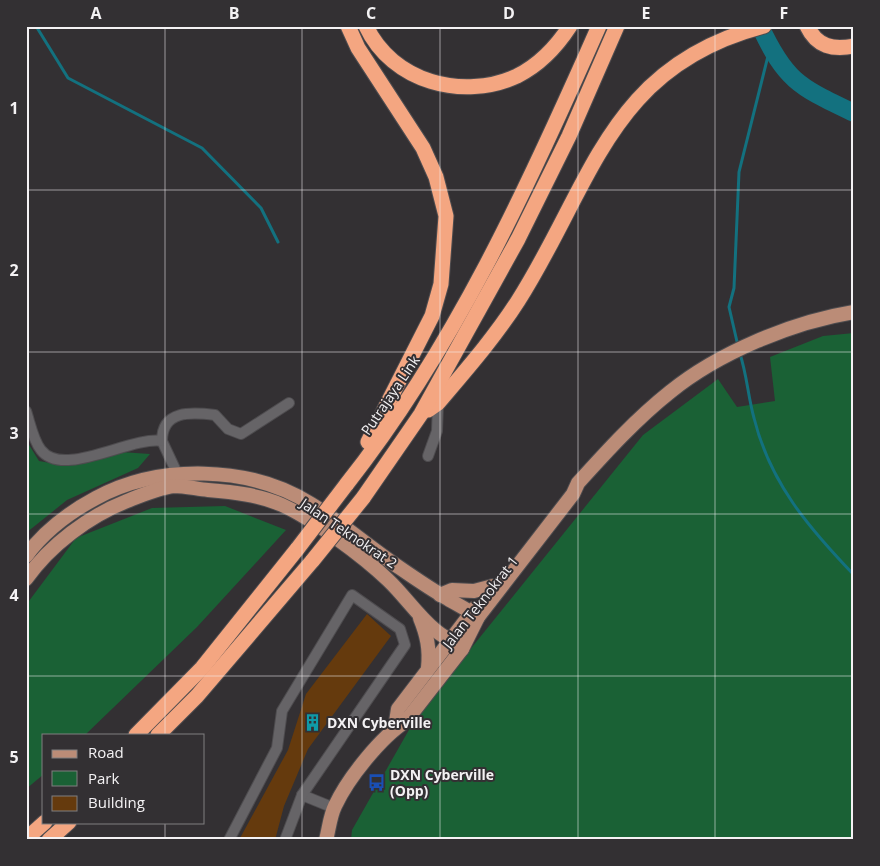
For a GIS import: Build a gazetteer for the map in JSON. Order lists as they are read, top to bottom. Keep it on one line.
{"streets":{"highway":["Putrajaya Link"],"main road":["Jalan Teknokrat 2","Jalan Teknokrat 1"]},"crossings":[["Jalan Teknokrat 2","Jalan Teknokrat 1"]],"places":{"building":["DXN Cyberville"],"bus stop":["DXN Cyberville (Opp)"]},"legend":["Road","Park","Building"],"grid":{"columns":["A","B","C","D","E","F"],"rows":["1","2","3","4","5"]}}
